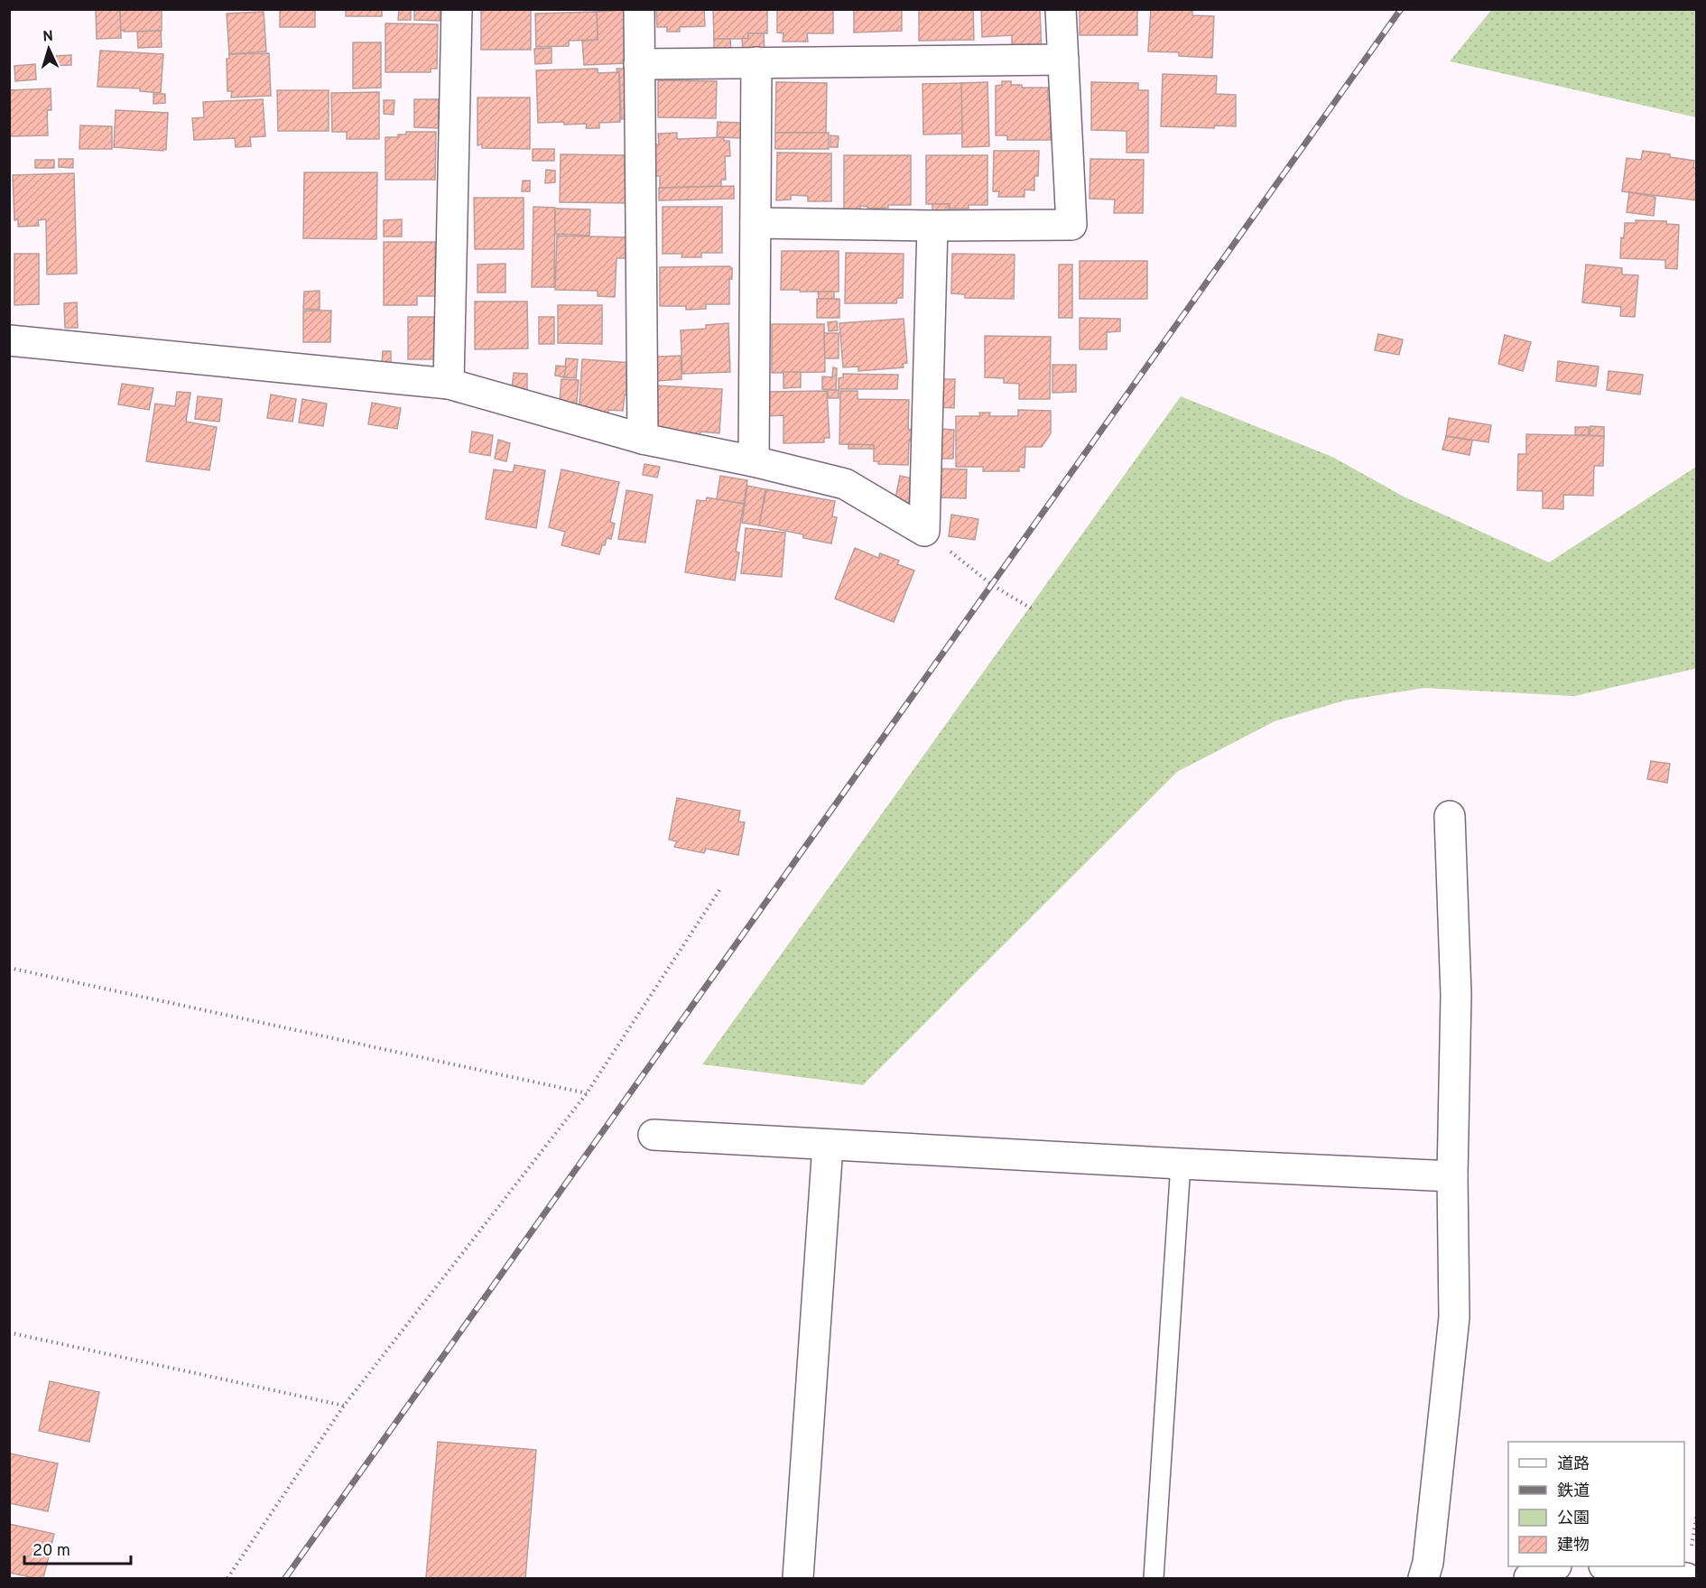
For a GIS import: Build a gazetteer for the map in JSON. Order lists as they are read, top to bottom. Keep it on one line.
{"legend":["道路","鉄道","公園","建物"],"scale_bar":"20 m","north":"top"}
